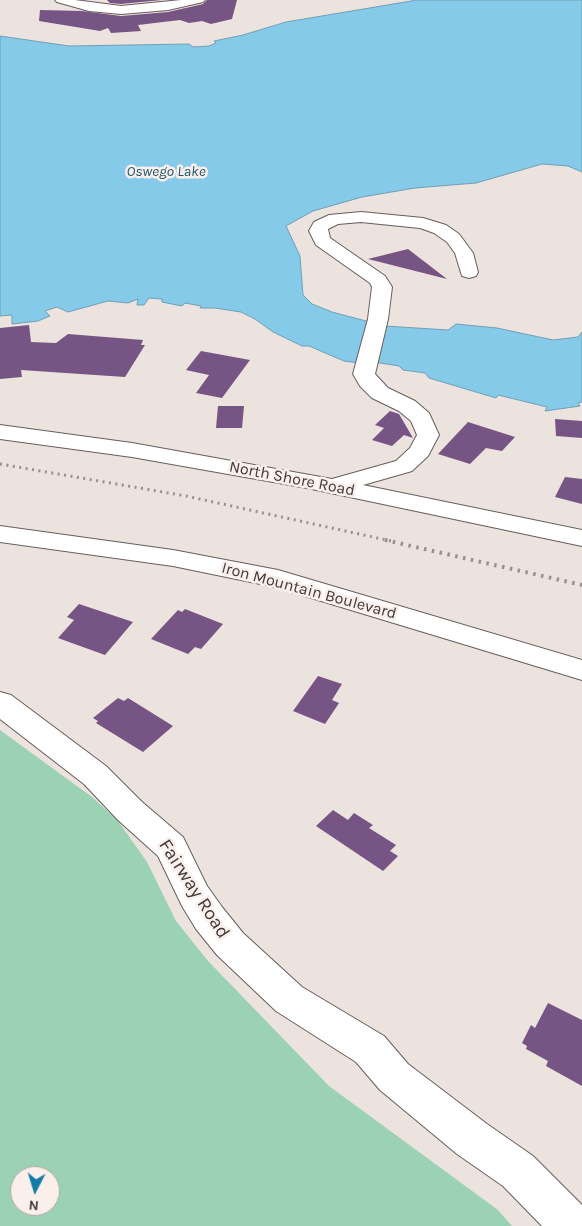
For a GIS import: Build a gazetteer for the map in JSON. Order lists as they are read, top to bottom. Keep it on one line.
{"streets":{"street":["North Shore Road","Iron Mountain Boulevard","Fairway Road"]},"water":["Oswego Lake"],"north":"bottom"}
